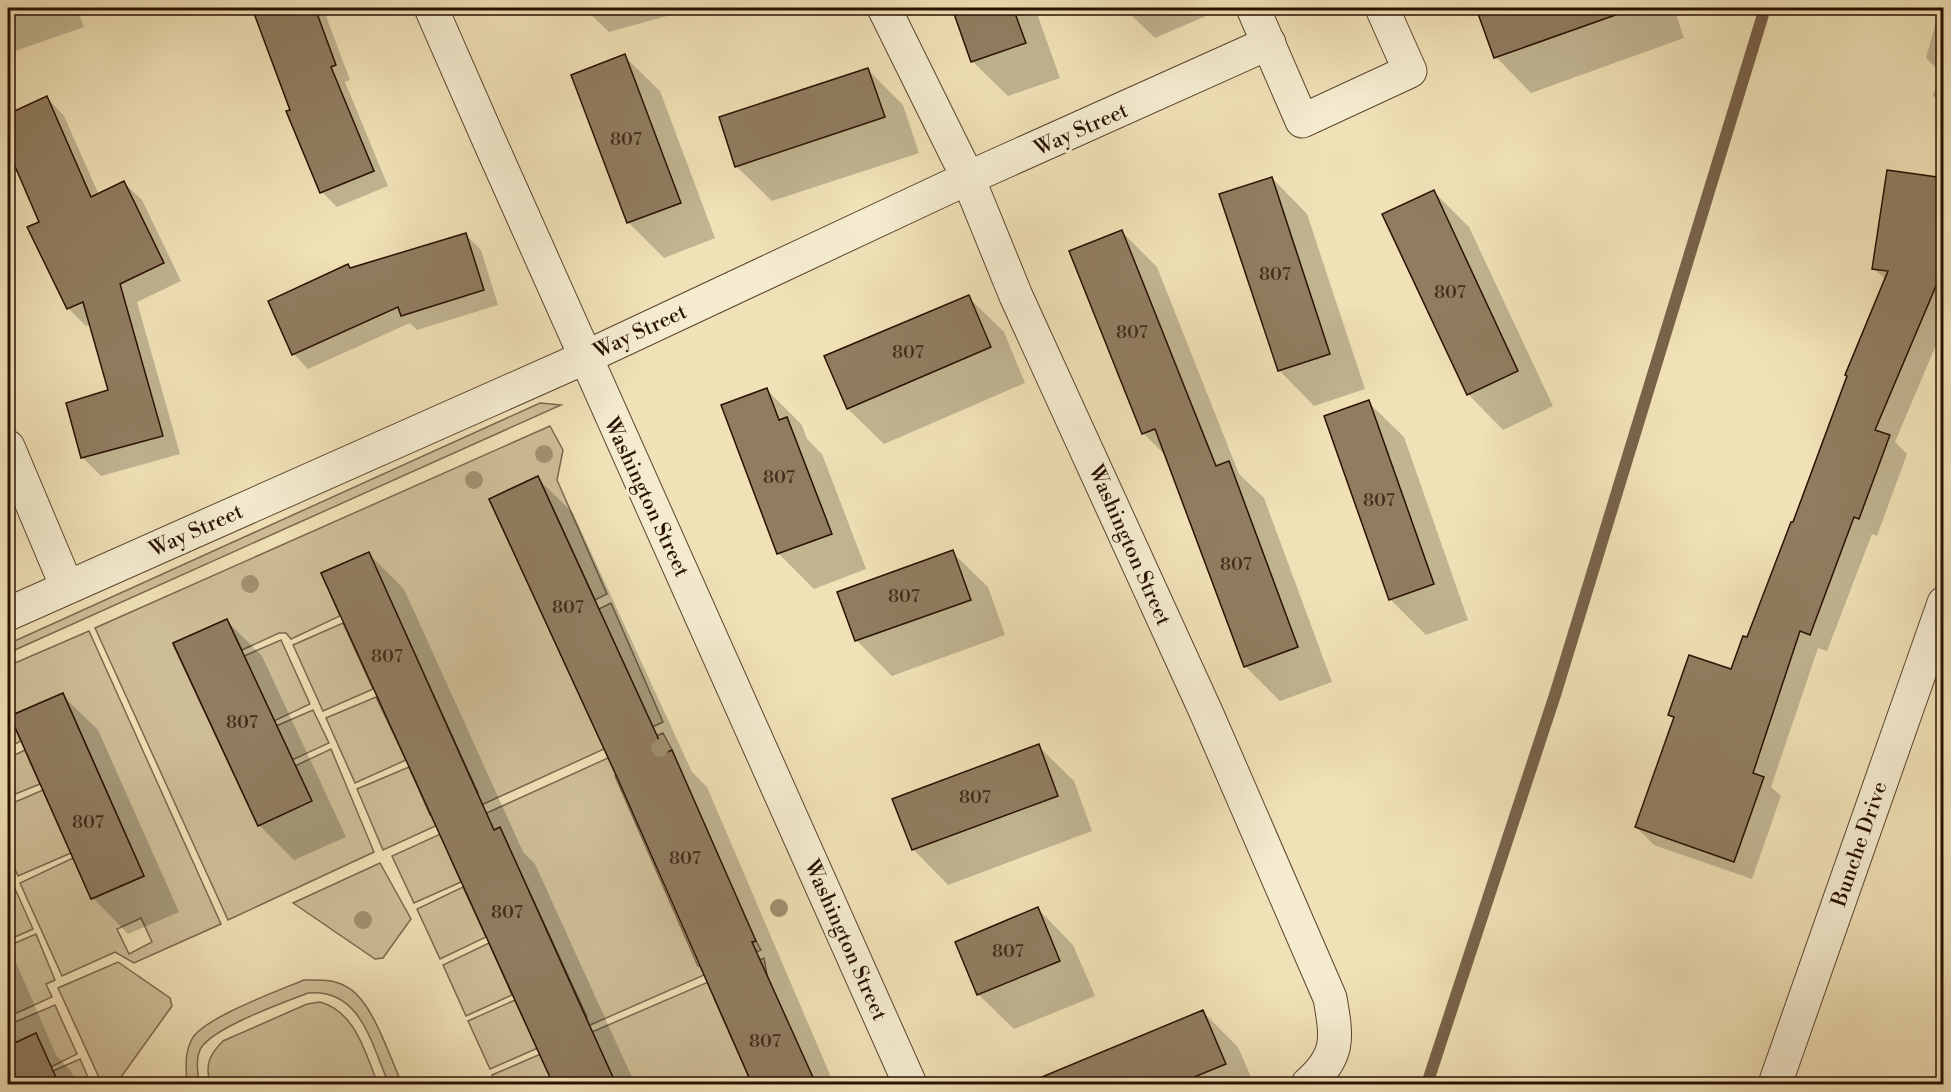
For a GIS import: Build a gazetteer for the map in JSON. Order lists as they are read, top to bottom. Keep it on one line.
{"streets":{"street":["Way Street","Washington Street","Bunche Drive"]},"crossings":[["Way Street","Washington Street"]],"house_numbers":["807","807","807","807","807","807","807","807","807","807","807","807","807","807","807","807","807","807"]}
